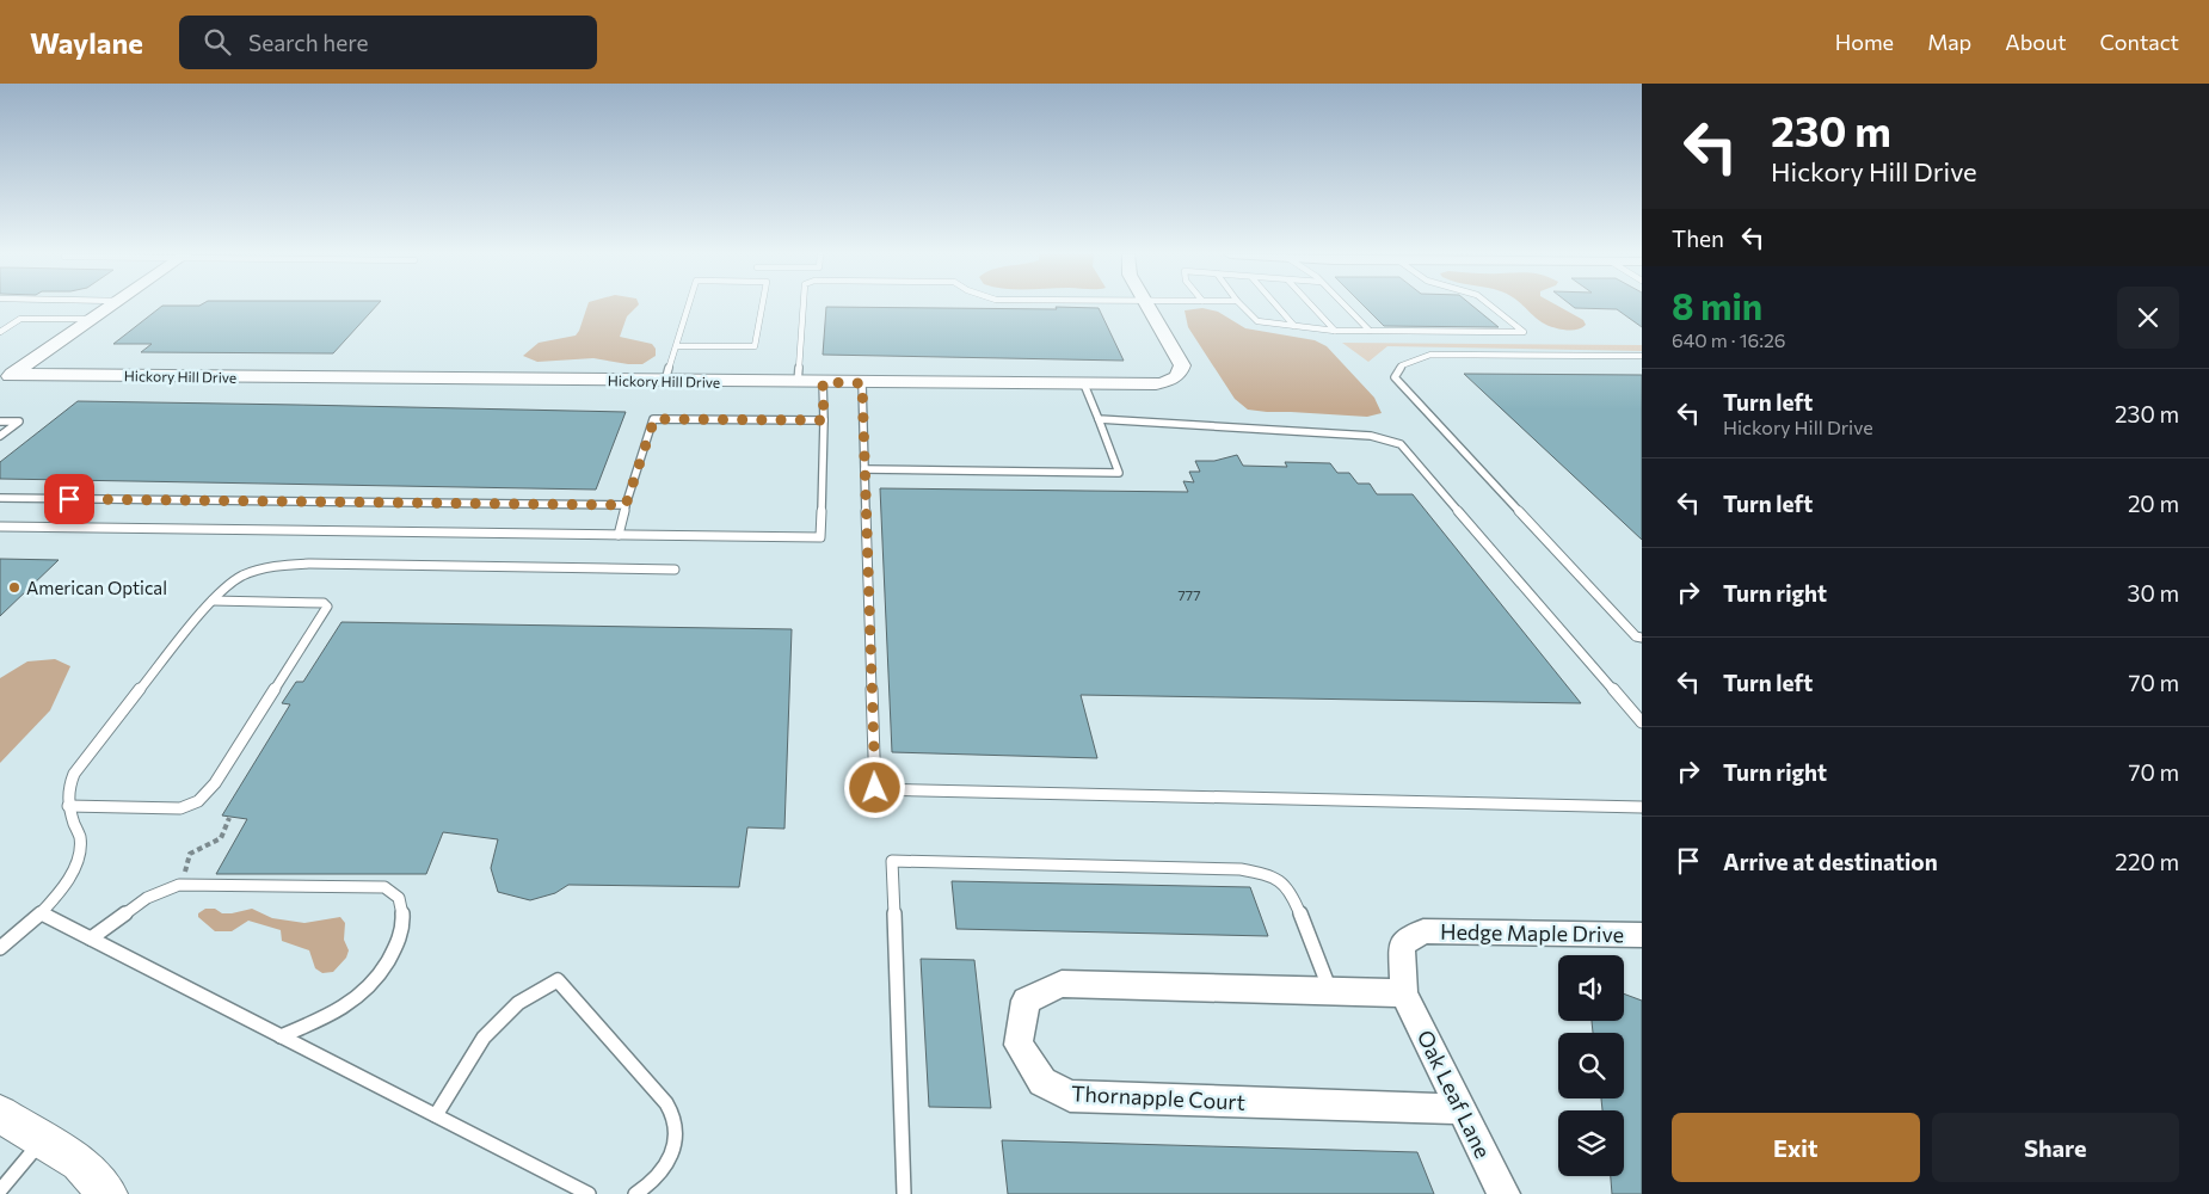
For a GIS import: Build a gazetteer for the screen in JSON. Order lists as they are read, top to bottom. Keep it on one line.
{"streets":{"street":["Hickory Hill Drive","Hedge Maple Drive","Oak Leaf Lane","Thornapple Court"]},"crossings":[["Hedge Maple Drive","Oak Leaf Lane"],["Hedge Maple Drive","Thornapple Court"],["Oak Leaf Lane","Thornapple Court"]],"places":["American Optical"],"house_numbers":["777"],"page":{"header":"Waylane","search":"Search here","nav":["Home","Map","About","Contact"],"turn":["230 m","Hickory Hill Drive"],"then":"Then","heading":["8 min","640 m · 16:26"],"list":[{"name":"Turn left","note":"Hickory Hill Drive","value":"230 m"},{"name":"Turn left","value":"20 m"},{"name":"Turn right","value":"30 m"},{"name":"Turn left","value":"70 m"},{"name":"Turn right","value":"70 m"},{"name":"Arrive at destination","value":"220 m"}],"buttons":["Exit","Share"]}}
